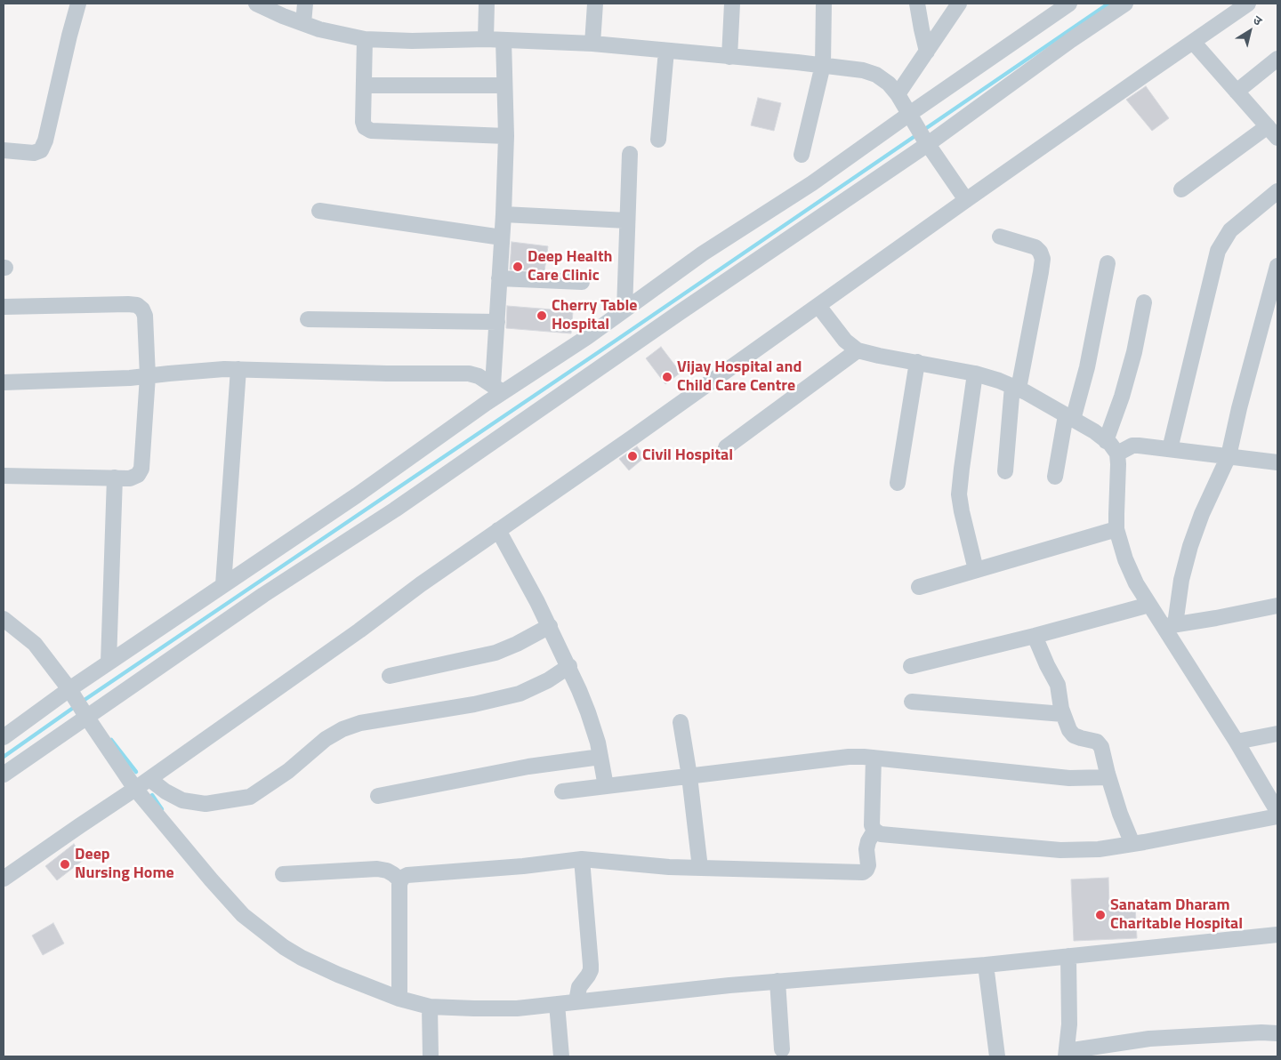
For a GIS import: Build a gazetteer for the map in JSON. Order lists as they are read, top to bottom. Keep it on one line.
{"places":["Deep Health Care Clinic","Cherry Table Hospital","Vijay Hospital and Child Care Centre","Civil Hospital","Deep Nursing Home","Sanatam Dharam Charitable Hospital"],"north":"top right"}
